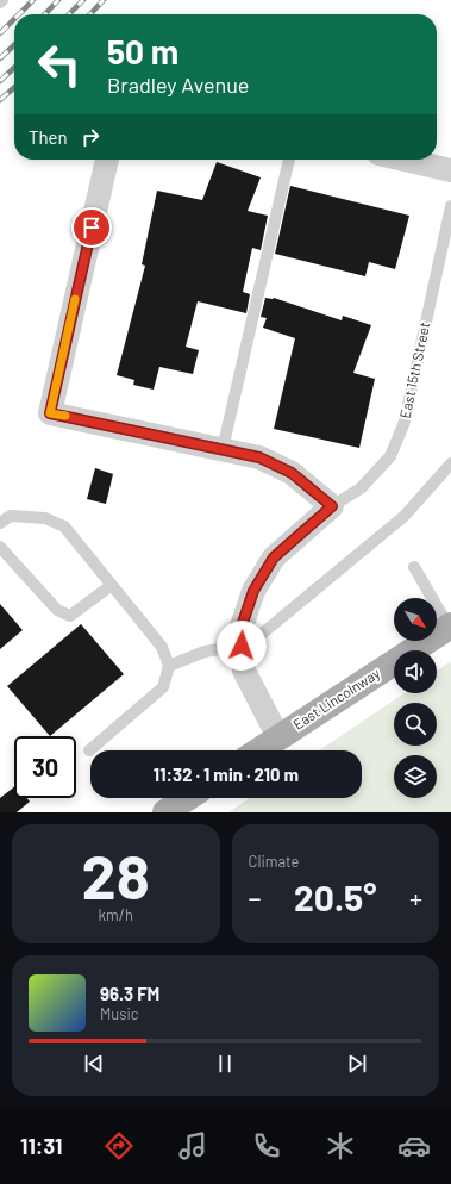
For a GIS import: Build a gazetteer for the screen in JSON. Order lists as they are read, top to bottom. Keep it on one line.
{"streets":{"main road":["East Lincolnway"],"lane":["East 15th Street"]},"north":"bottom right","page":{"turn":["50 m","Bradley Avenue"],"then":"Then","limit":"30","trip":"11:32 · 1 min · 210 m","tile":[["28","km/h"],"Climate"],"heat":["−","20.5°","+"],"song":["96.3 FM","Music"],"tabs":"11:31"}}
